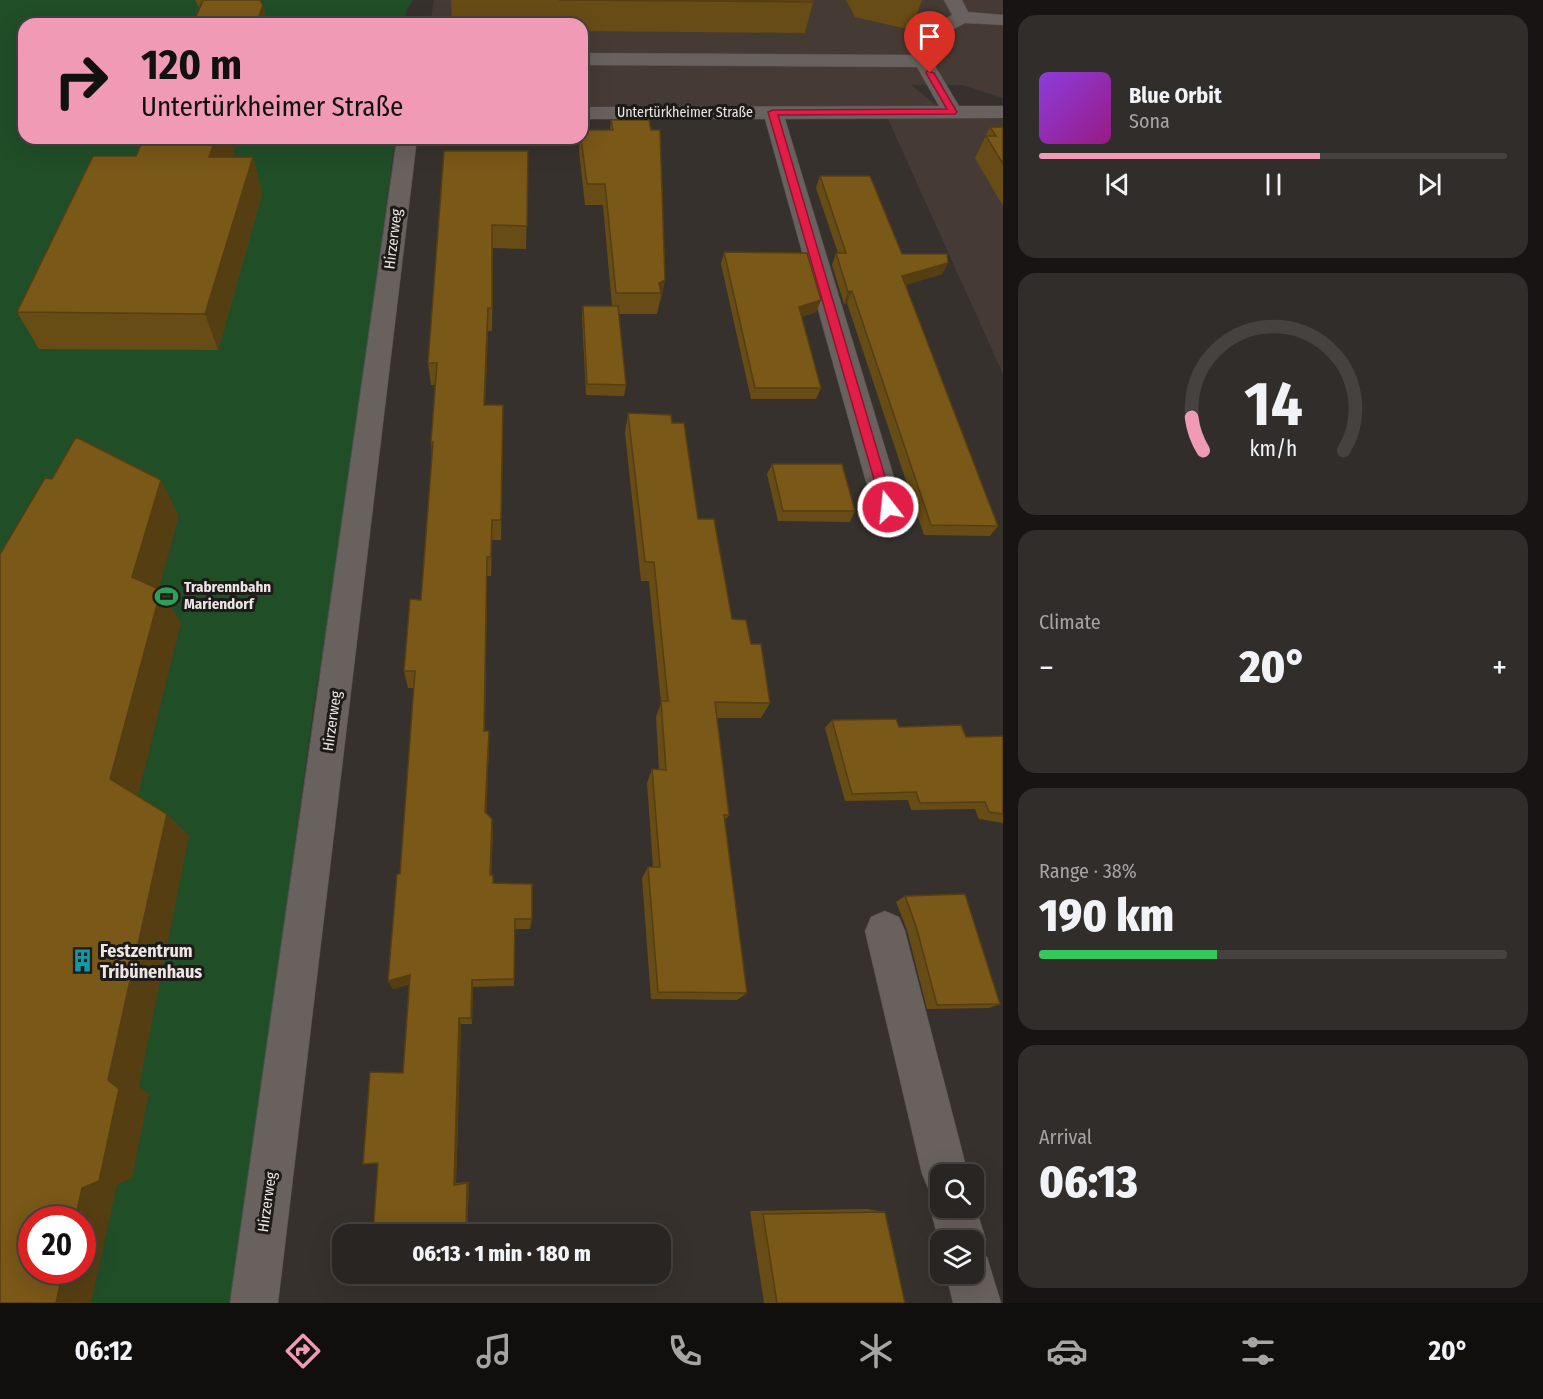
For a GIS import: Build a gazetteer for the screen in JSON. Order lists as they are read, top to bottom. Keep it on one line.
{"streets":{"street":["Untertürkheimer Straße","Hirzerweg"]},"places":{"sports":["Trabrennbahn Mariendorf"],"building":["Festzentrum Tribünenhaus"]},"page":{"turn":["120 m","Untertürkheimer Straße"],"song":["Blue Orbit","Sona"],"tile":["Climate",["Range · 38%","190 km"],["Arrival","06:13"]],"heat":["−","20°","+"],"limit":"20","trip":"06:13 · 1 min · 180 m","tabs":["06:12","20°"],"gauge":["14","km/h"]}}
